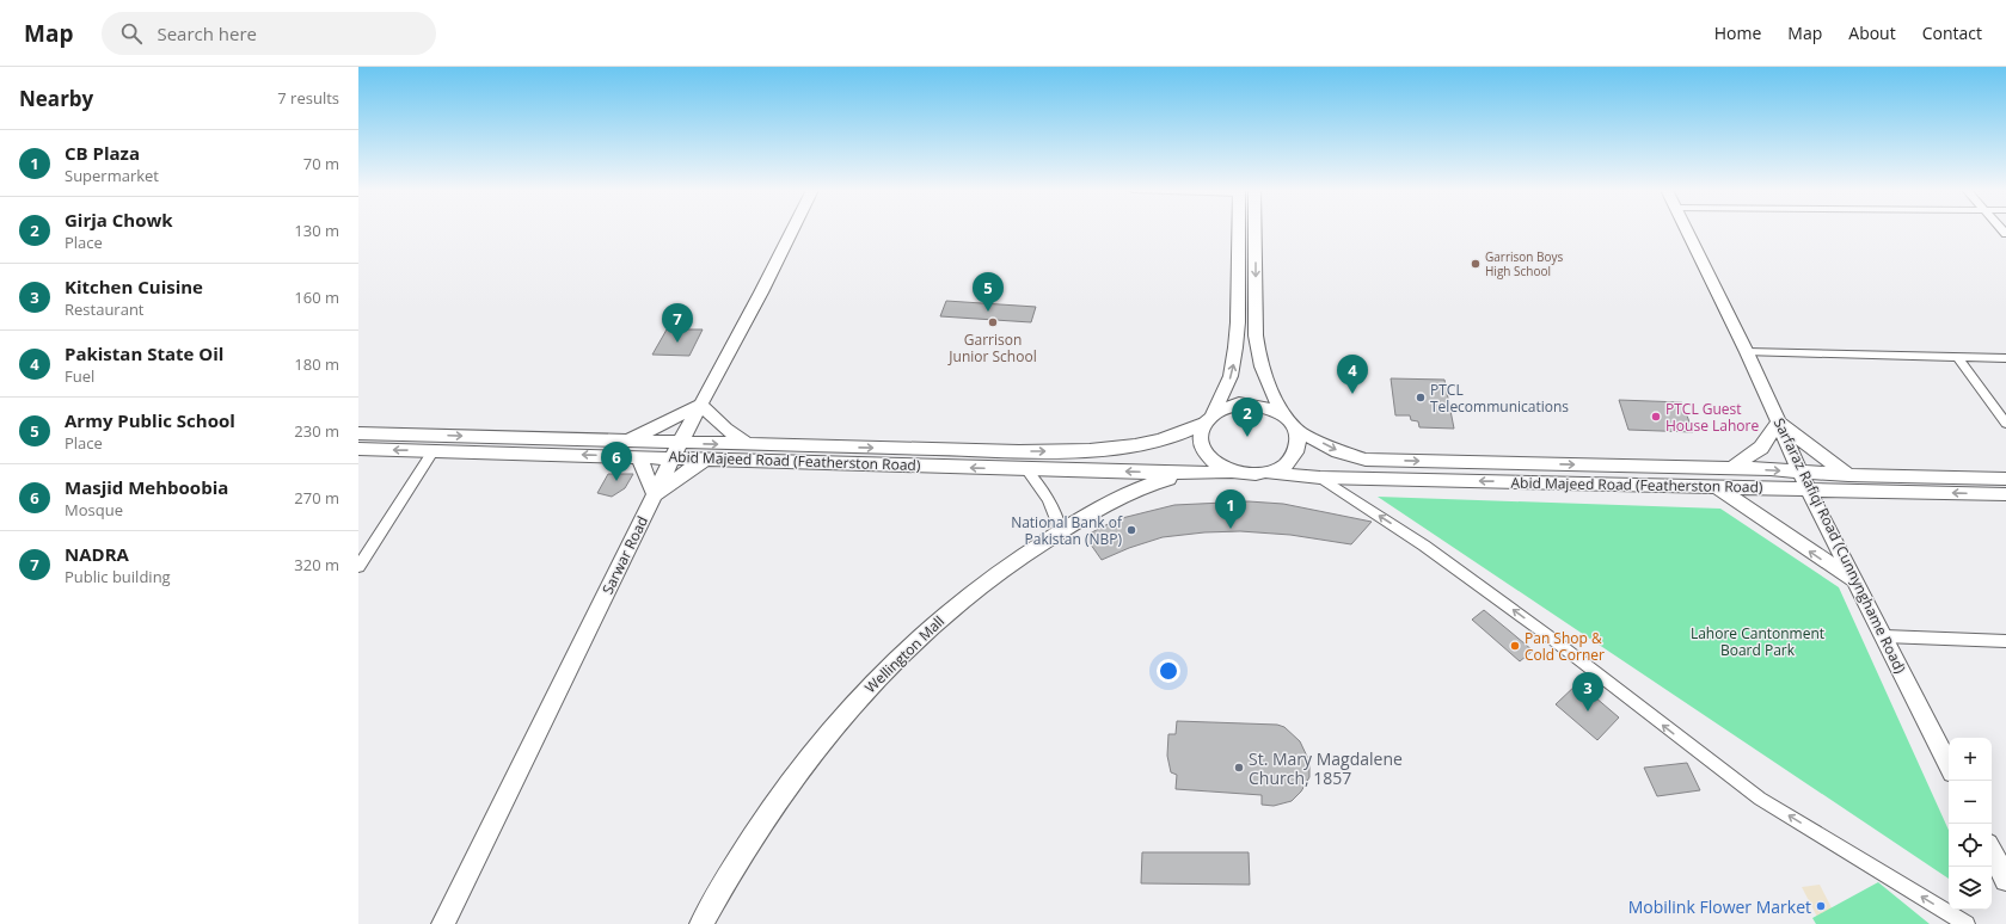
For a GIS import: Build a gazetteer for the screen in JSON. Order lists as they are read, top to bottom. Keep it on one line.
{"streets":{"main road":["Abid Majeed Road (Featherston Road)","Sarfaraz Rafiqi Road (Cunnynghame Road)","Sarwar Road","Wellington Mall"]},"crossings":[["Abid Majeed Road (Featherston Road)","Sarfaraz Rafiqi Road (Cunnynghame Road)"],["Abid Majeed Road (Featherston Road)","Sarwar Road"],["Abid Majeed Road (Featherston Road)","Wellington Mall"]],"parks":["Lahore Cantonment Board Park"],"places":["Garrison Boys High School","Garrison Junior School","PTCL Telecommunications","PTCL Guest House Lahore","National Bank of Pakistan (NBP)","Pan Shop & Cold Corner","St. Mary Magdalene Church, 1857","Mobilink Flower Market"],"page":{"header":"Map","search":"Search here","nav":["Home","Map","About","Contact"],"heading":["Nearby","7 results"],"list":[{"mark":"1","name":"CB Plaza","note":"Supermarket","value":"70 m"},{"mark":"2","name":"Girja Chowk","note":"Place","value":"130 m"},{"mark":"3","name":"Kitchen Cuisine","note":"Restaurant","value":"160 m"},{"mark":"4","name":"Pakistan State Oil","note":"Fuel","value":"180 m"},{"mark":"5","name":"Army Public School","note":"Place","value":"230 m"},{"mark":"6","name":"Masjid Mehboobia","note":"Mosque","value":"270 m"},{"mark":"7","name":"NADRA","note":"Public building","value":"320 m"}],"pins":["5","7","4","2","6","1","3"],"map_buttons":["+","−"]}}
